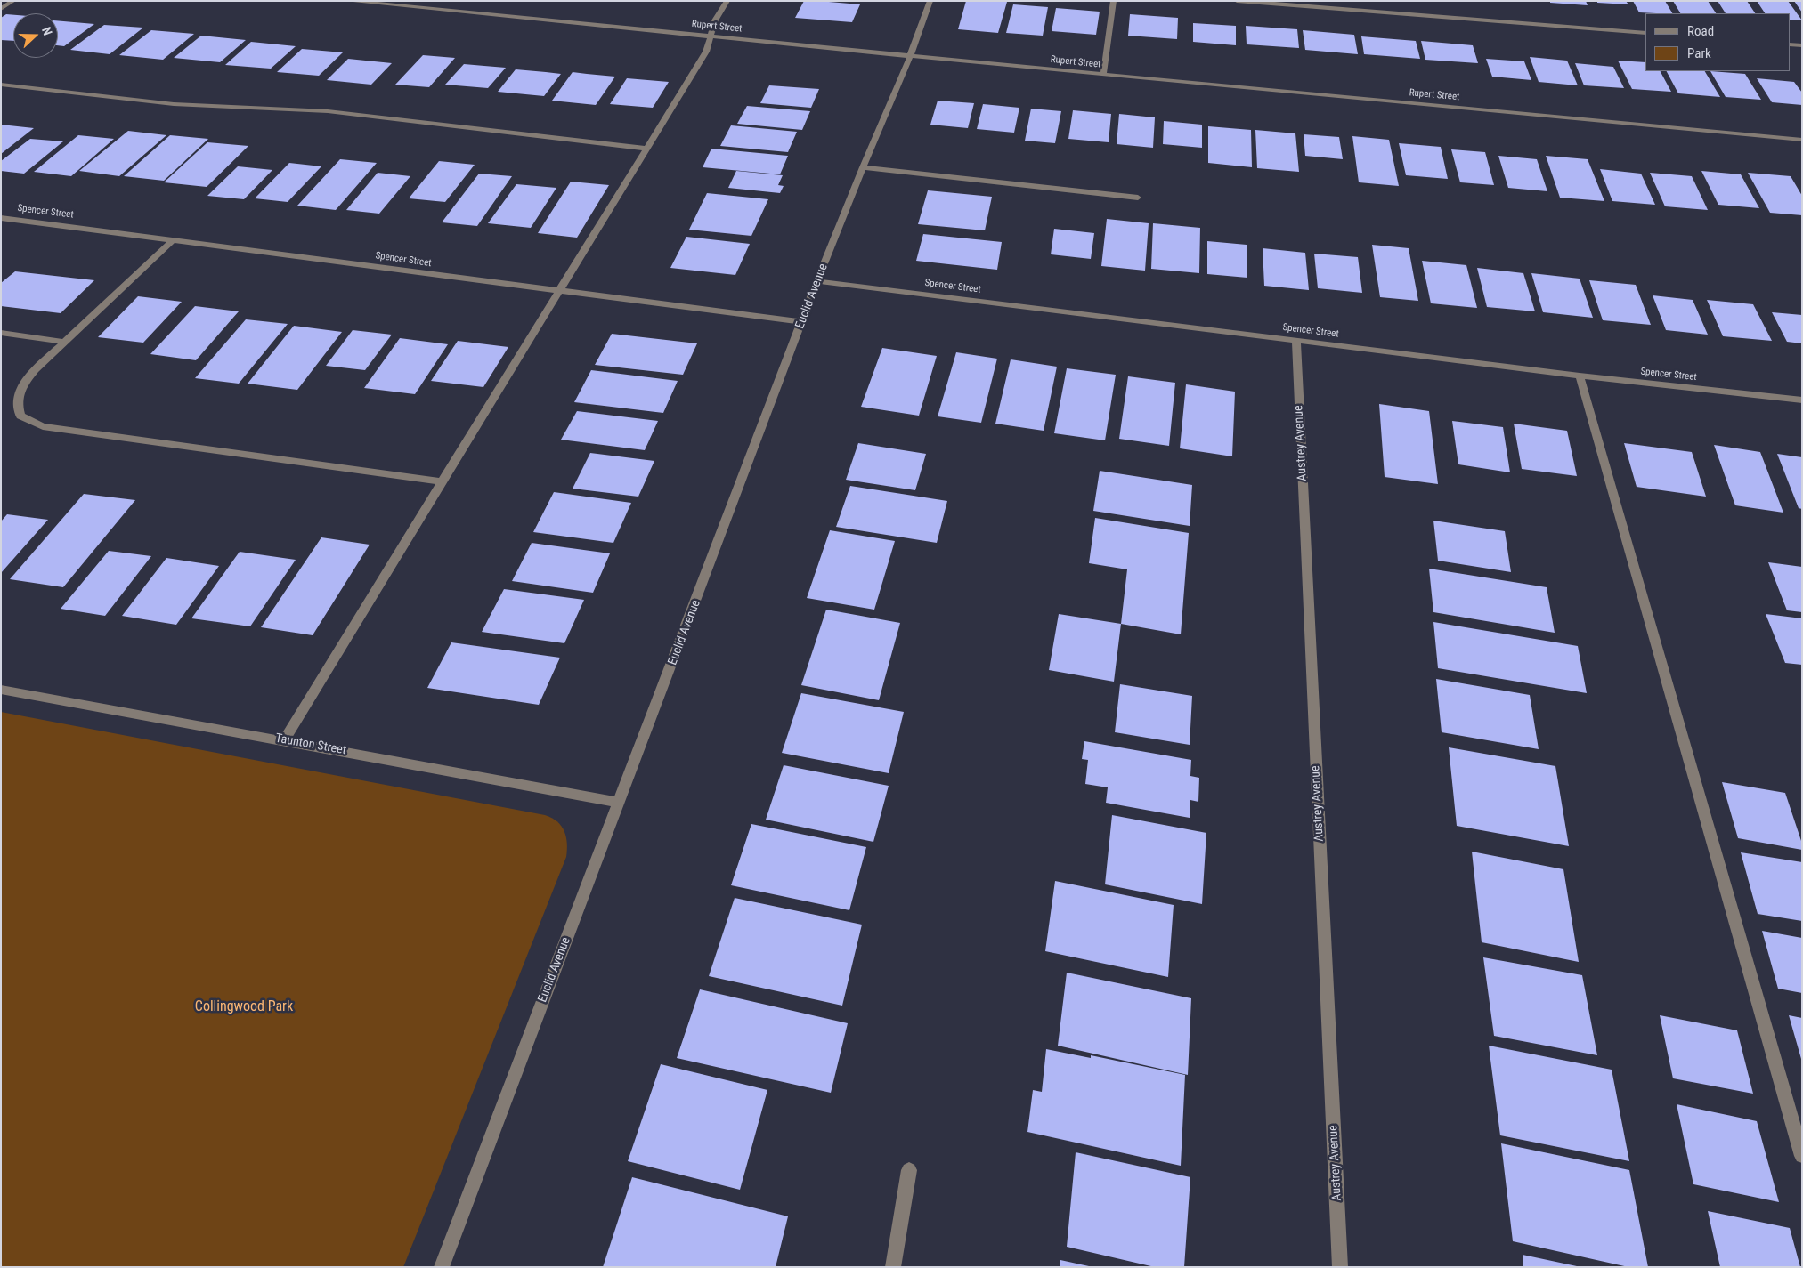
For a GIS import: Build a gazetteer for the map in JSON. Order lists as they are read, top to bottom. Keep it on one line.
{"streets":{"street":["Rupert Street","Spencer Street","Euclid Avenue","Austrey Avenue","Taunton Street"]},"crossings":[["Rupert Street","Euclid Avenue"],["Spencer Street","Euclid Avenue"],["Spencer Street","Austrey Avenue"],["Euclid Avenue","Taunton Street"]],"parks":["Collingwood Park"],"legend":["Road","Park"],"north":"right"}
